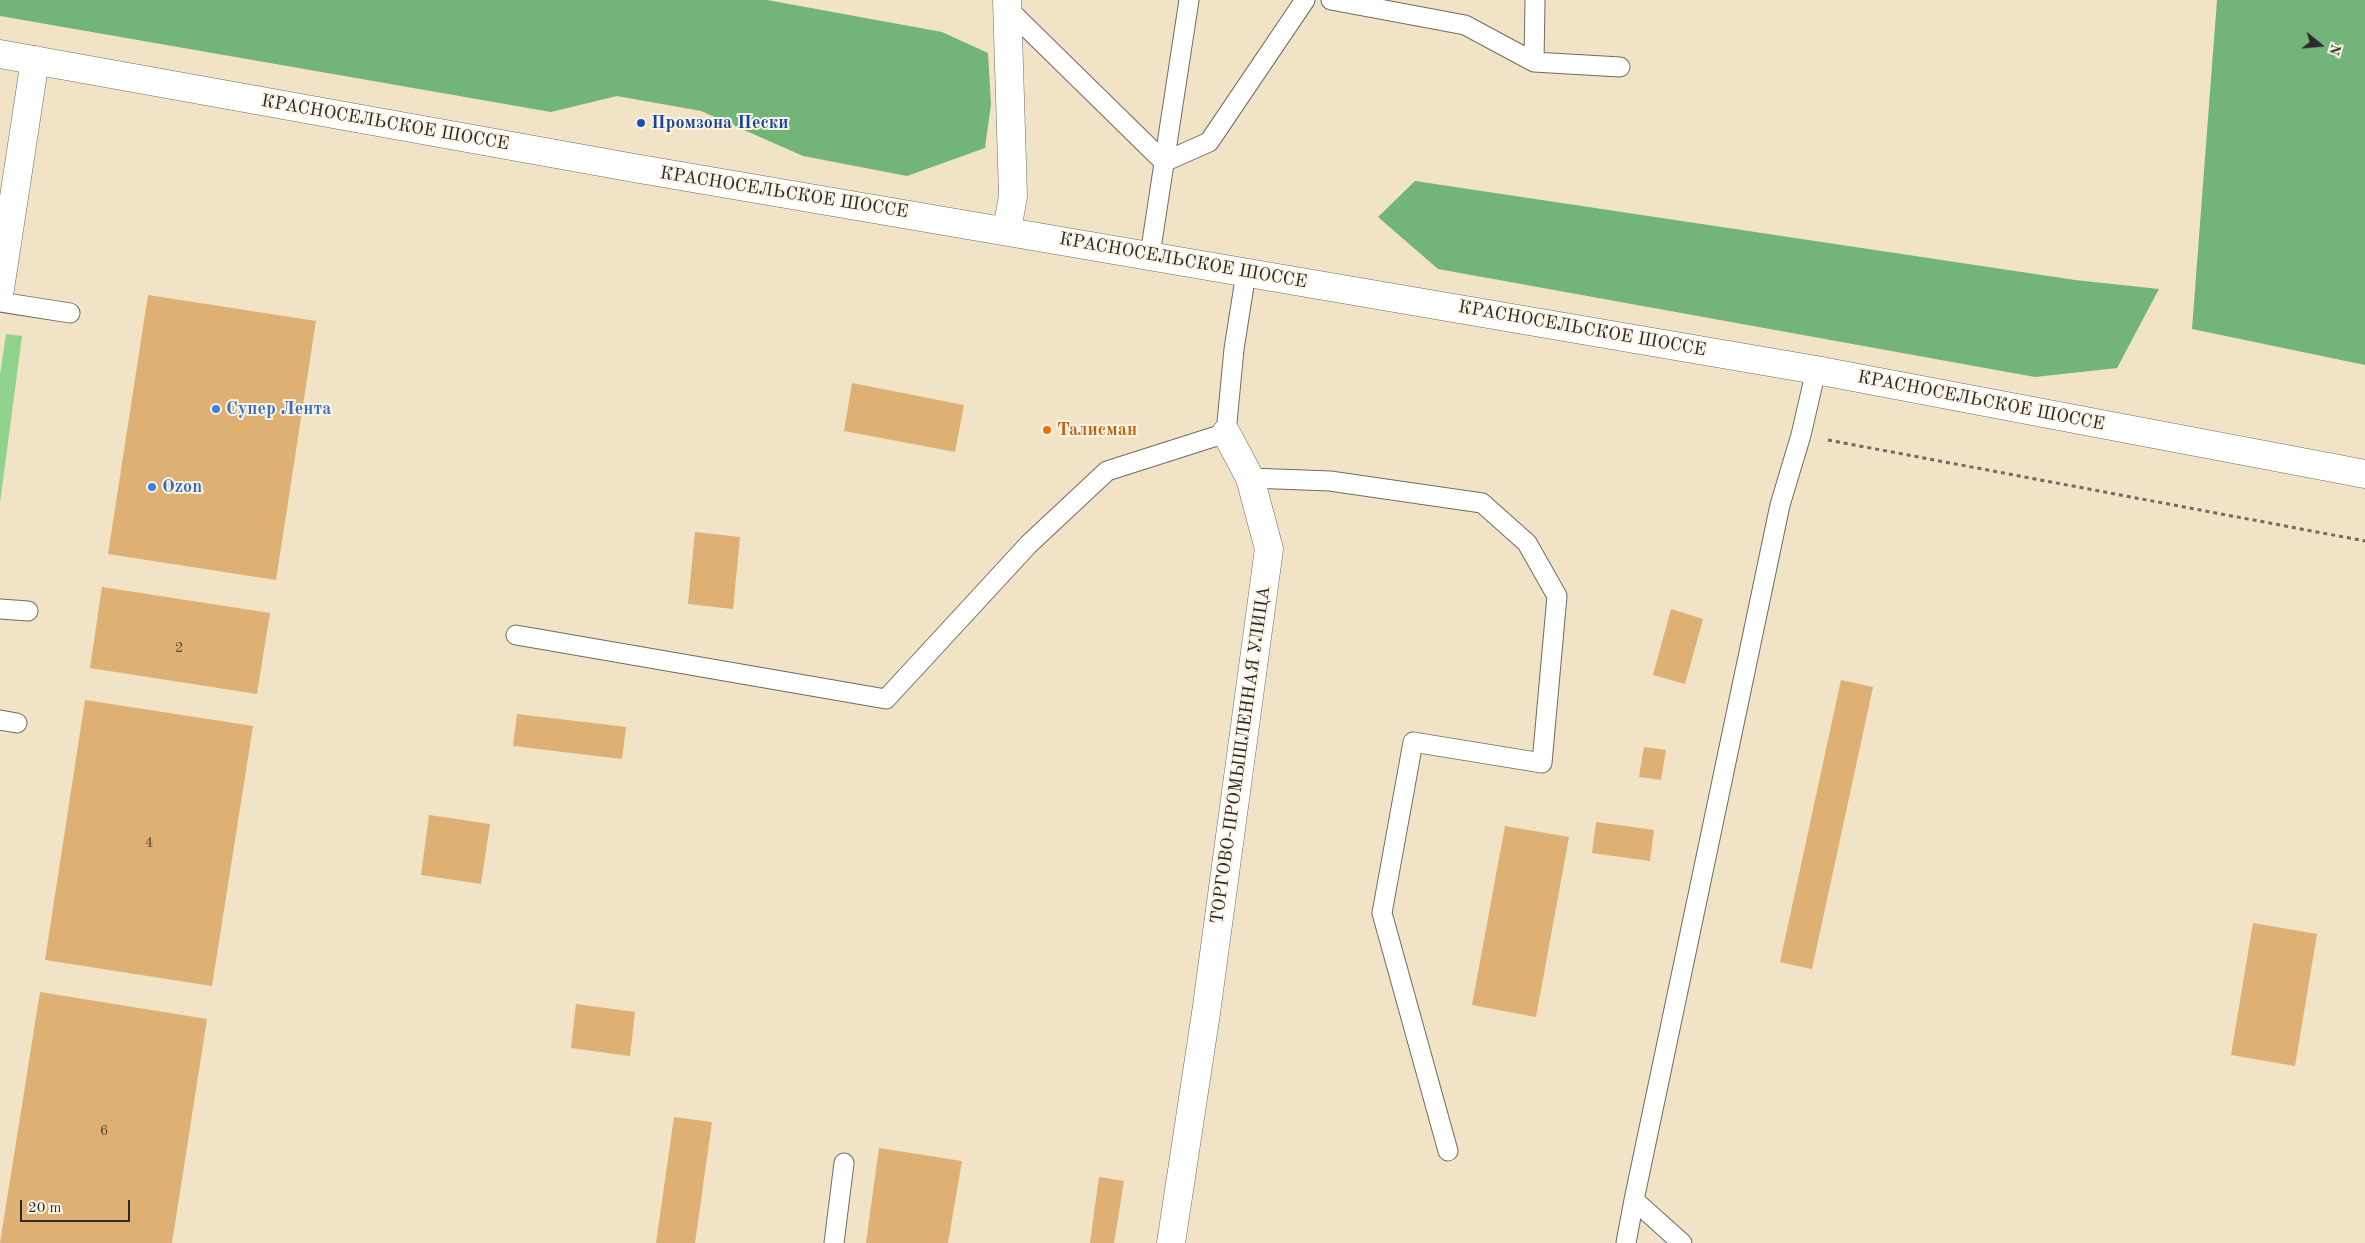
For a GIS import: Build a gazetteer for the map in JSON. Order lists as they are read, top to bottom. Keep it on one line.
{"streets":{"main road":["КРАСНОСЕЛЬСКОЕ ШОССЕ","ТОРГОВО-ПРОМЫШЛЕННАЯ УЛИЦА"]},"places":["Промзона Пески","Супер Лента","Талисман","Ozon"],"house_numbers":["2","4","6"],"scale_bar":"20 m","north":"right"}
